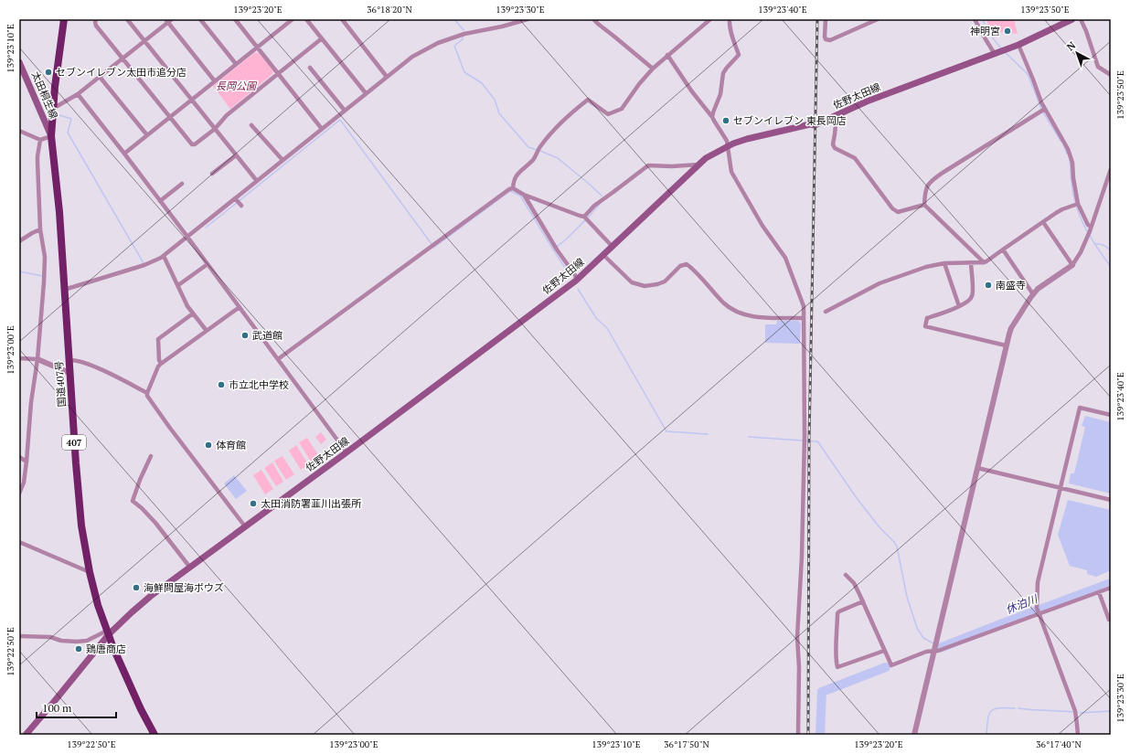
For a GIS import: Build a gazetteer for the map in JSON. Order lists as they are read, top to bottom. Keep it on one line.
{"streets":{"highway":["国道407号","407"],"main road":["太田桐生線","佐野太田線"]},"crossings":[["太田桐生線","国道407号"],["佐野太田線","国道407号"]],"water":["休泊川"],"parks":["長岡公園"],"places":["神明宮","セブンイレブン太田市追分店","セブンイレブン 東長岡店","南盛寺","武道館","市立北中学校","体育館","太田消防署韮川出張所","海鮮問屋海ボウズ","鶏唐商店"],"scale_bar":"100 m","north":"top left","coordinates":["139°23'20\"E","36°18'20\"N","139°23'30\"E","139°23'40\"E","139°23'50\"E","139°23'10\"E","139°23'00\"E","139°22'50\"E","36°17'50\"N","36°17'40\"N"]}
